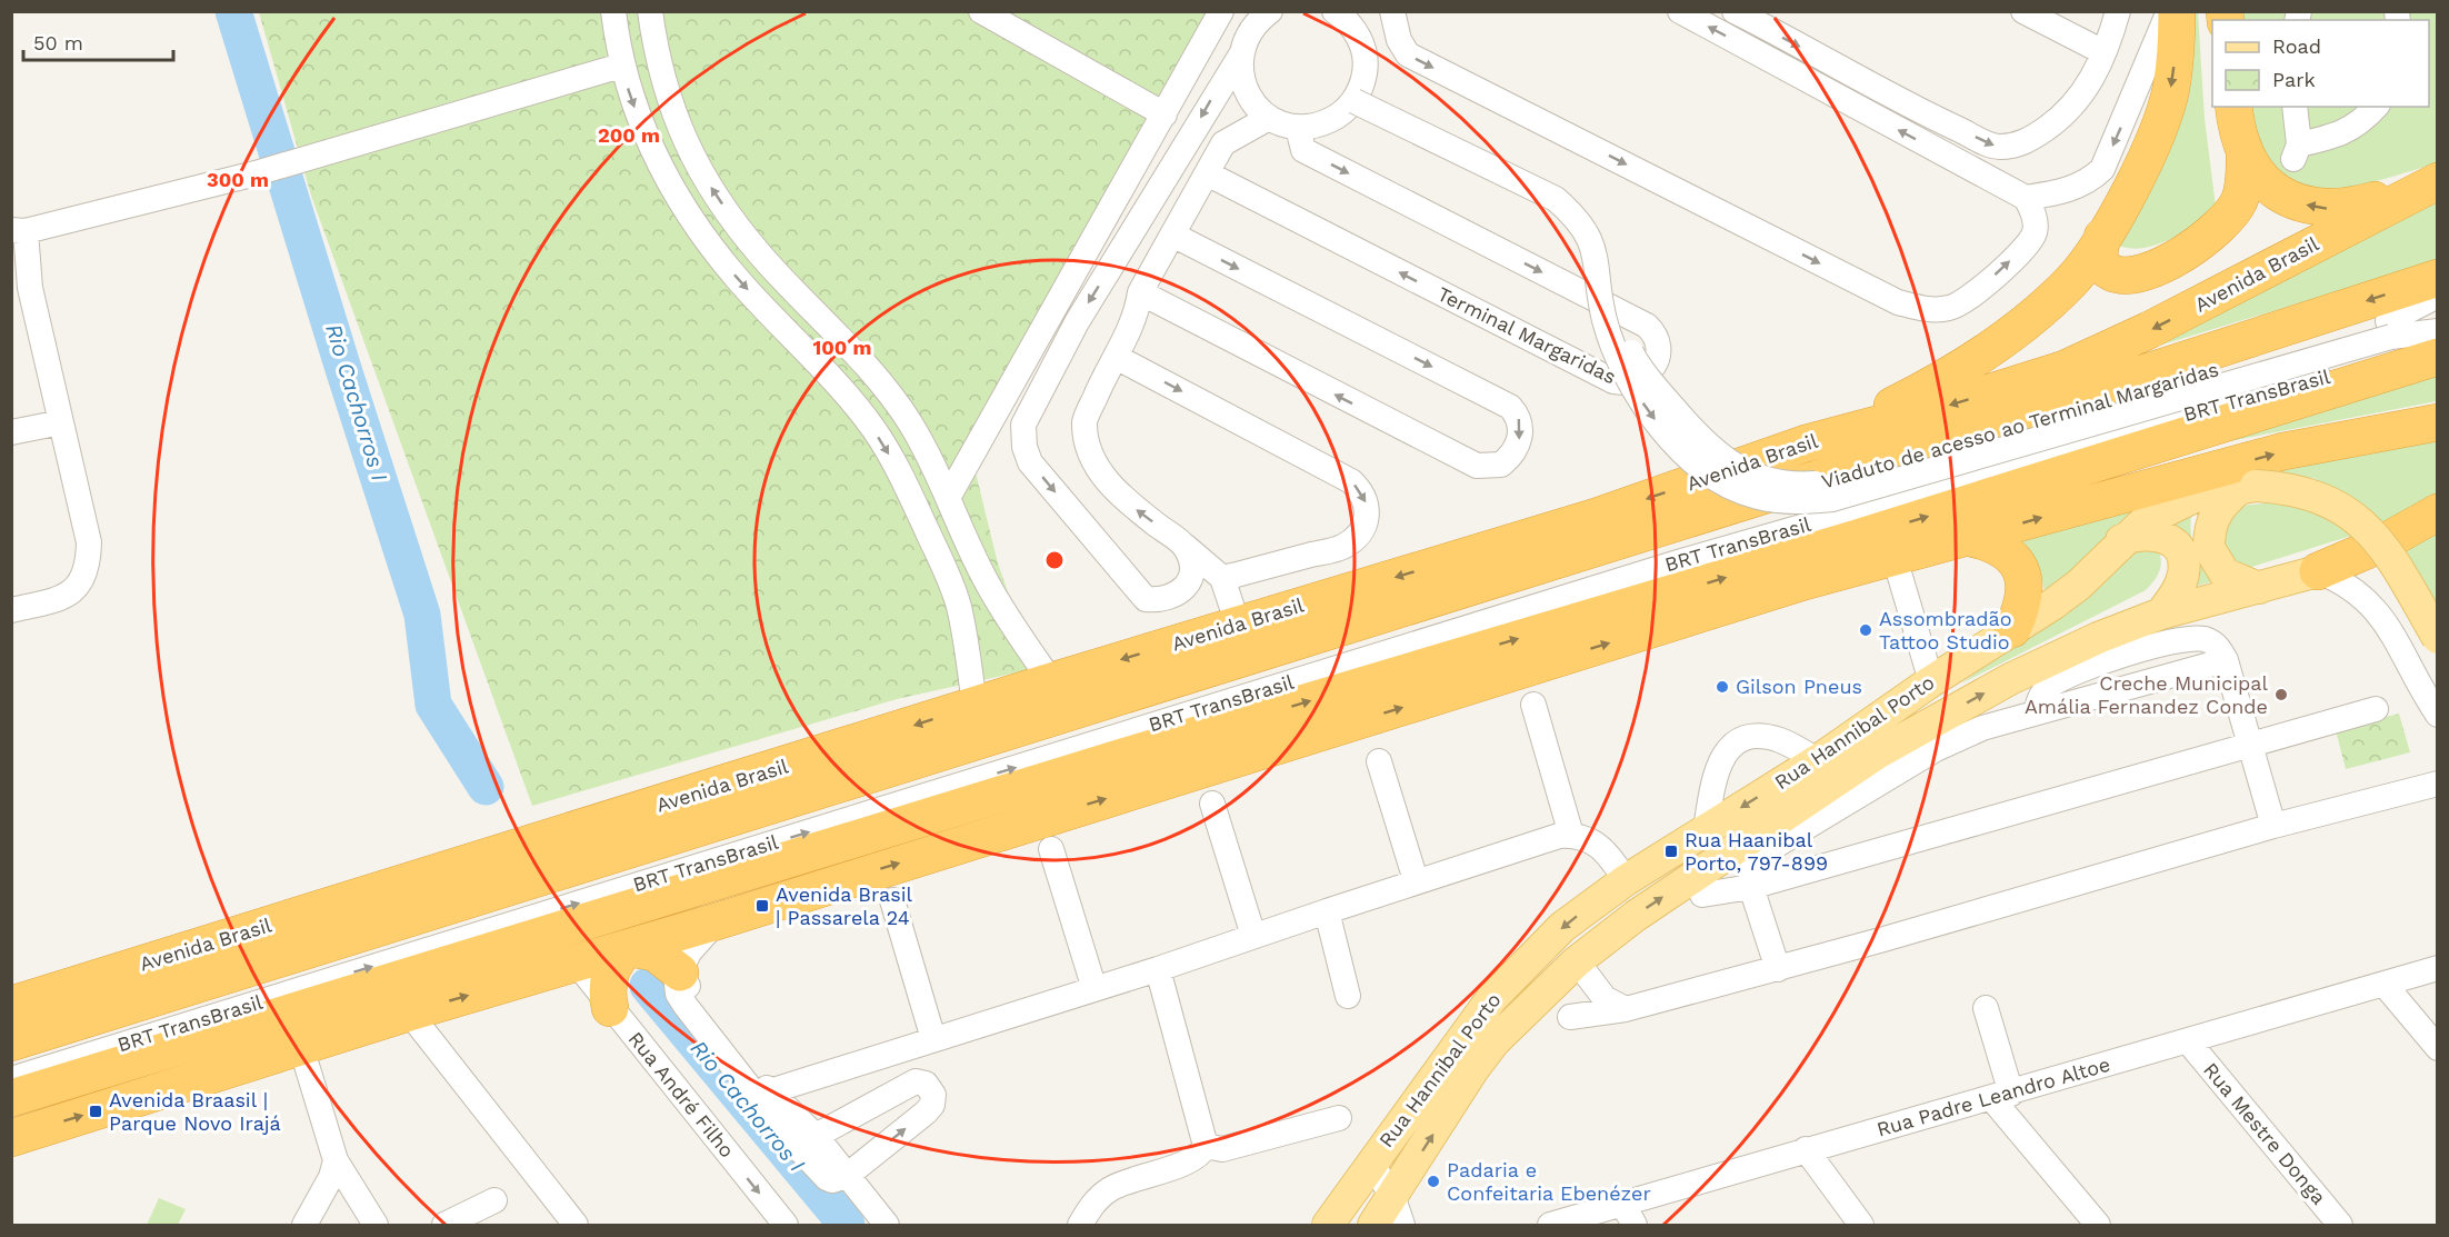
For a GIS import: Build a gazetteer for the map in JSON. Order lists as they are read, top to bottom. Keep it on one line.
{"streets":{"highway":["Avenida Brasil"],"main road":["Rua Hannibal Porto"],"street":["Terminal Margaridas","BRT TransBrasil","Viaduto de acesso ao Terminal Margaridas","Rua André Filho","Rua Padre Leandro Altoe","Rua Mestre Donga"]},"crossings":[["Avenida Brasil","BRT TransBrasil"],["Rua Padre Leandro Altoe","Rua Mestre Donga"]],"water":["Rio Cachorros I"],"places":{"other":["Assombradão Tattoo Studio","Gilson Pneus","Creche Municipal Amália Fernandez Conde","Padaria e Confeitaria Ebenézer"],"transit":["Rua Haanibal Porto, 797-899","Avenida Brasil | Passarela 24","Avenida Braasil | Parque Novo Irajá"]},"legend":["Road","Park"],"scale_bar":"50 m","rings":["200 m","300 m","100 m"]}
